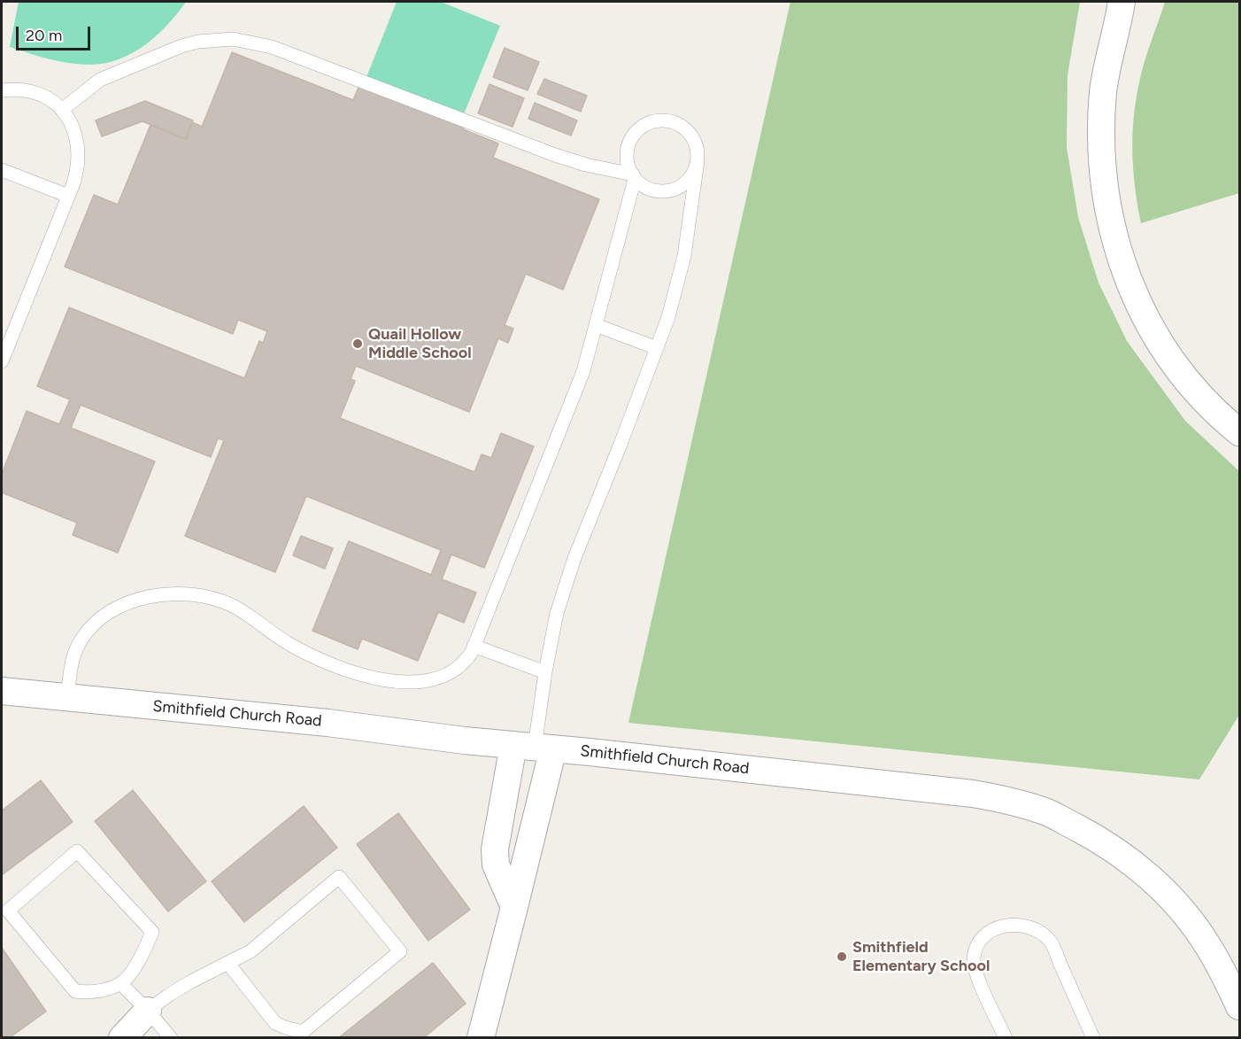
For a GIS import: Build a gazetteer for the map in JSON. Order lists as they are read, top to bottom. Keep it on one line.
{"streets":{"street":["Smithfield Church Road"]},"places":["Quail Hollow Middle School","Smithfield Elementary School"],"scale_bar":"20 m"}
